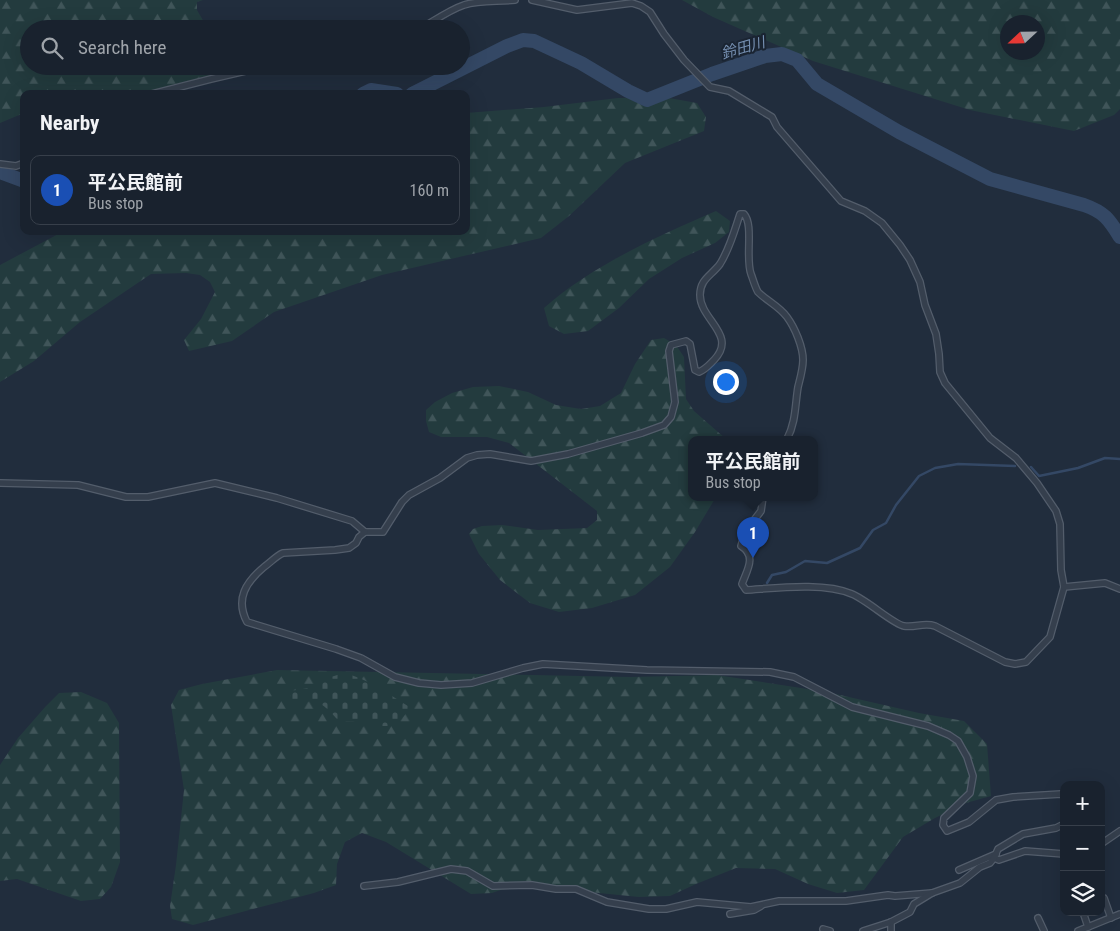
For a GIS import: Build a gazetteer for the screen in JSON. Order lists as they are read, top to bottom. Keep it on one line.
{"water":["鈴田川"],"north":"left","page":{"search":"Search here","heading":"Nearby","list":[{"mark":"1","name":"平公民館前","note":"Bus stop","value":"160 m"}],"popup":["平公民館前","Bus stop"],"pins":"1","map_buttons":["+","−"]}}
